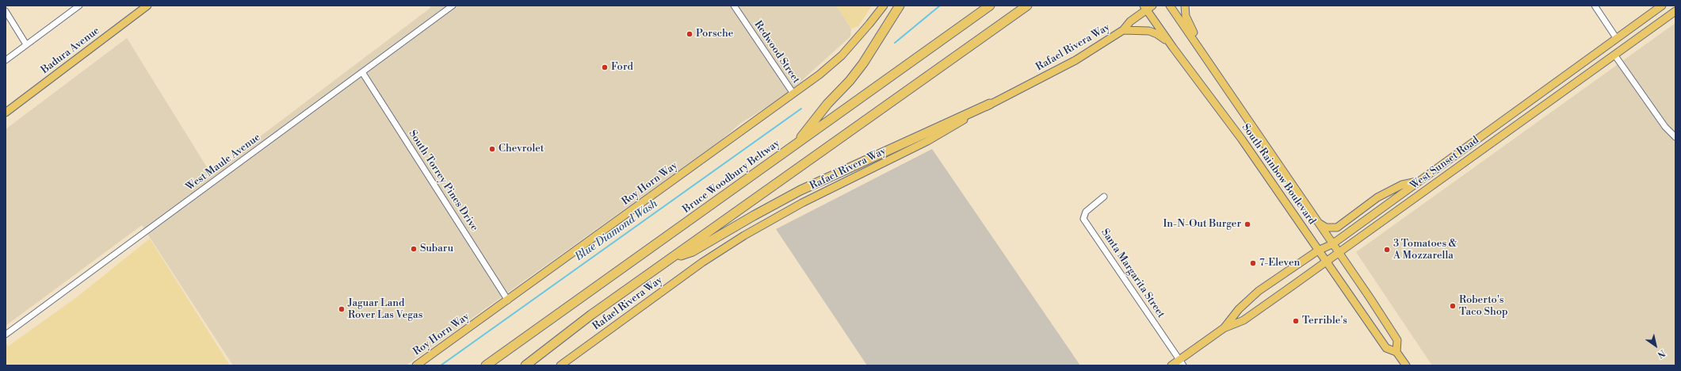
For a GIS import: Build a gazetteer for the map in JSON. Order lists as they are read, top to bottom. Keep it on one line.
{"streets":{"highway":["Bruce Woodbury Beltway"],"main road":["Rafael Rivera Way","Badura Avenue","West Sunset Road","South Rainbow Boulevard","Roy Horn Way"],"street":["Redwood Street","West Maule Avenue","South Torrey Pines Drive","Santa Margarita Street"]},"crossings":[["Rafael Rivera Way","South Rainbow Boulevard"],["Redwood Street","Roy Horn Way"],["West Maule Avenue","South Torrey Pines Drive"],["West Sunset Road","South Rainbow Boulevard"],["West Sunset Road","Santa Margarita Street"],["South Torrey Pines Drive","Roy Horn Way"]],"water":["Blue Diamond Wash"],"places":["Porsche","Ford","Chevrolet","In-N-Out Burger","Subaru","3 Tomatoes & A Mozzarella","7-Eleven","Roberto's Taco Shop","Jaguar Land Rover Las Vegas","Terrible's"],"north":"bottom right"}
